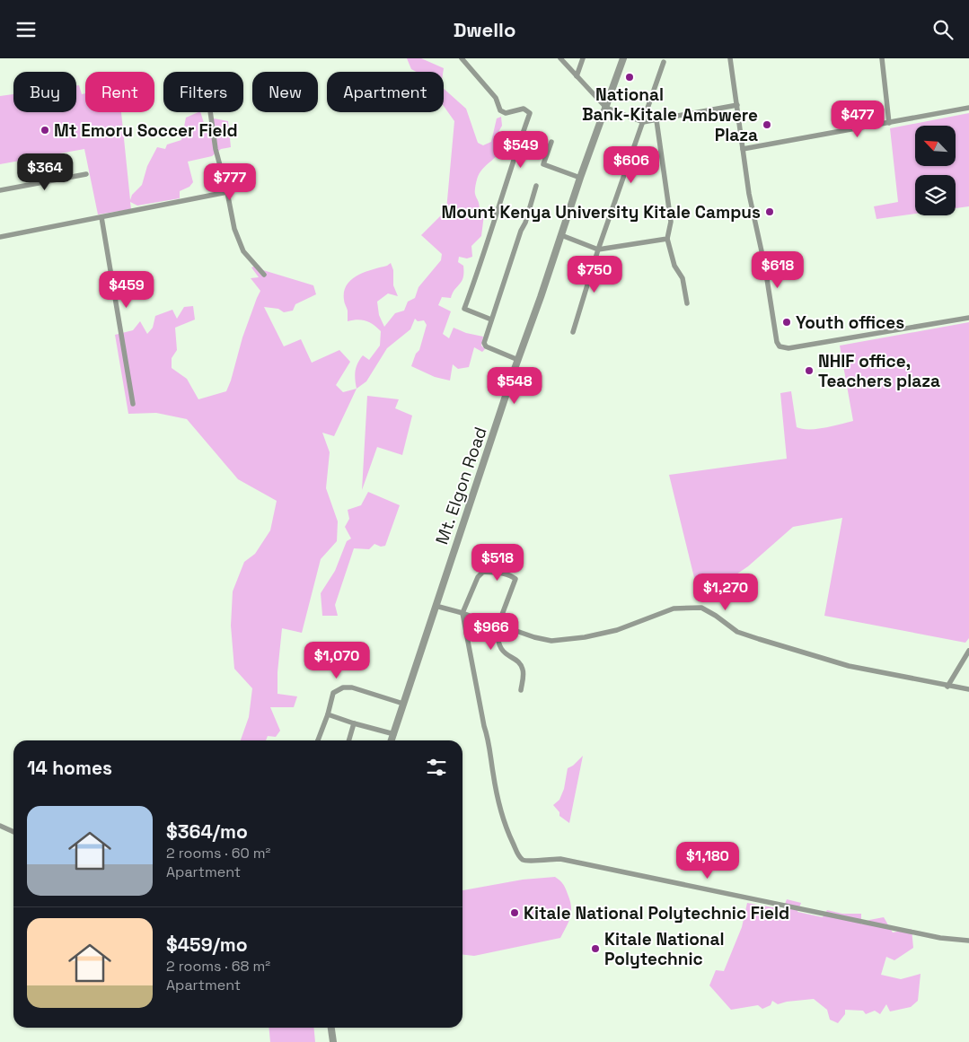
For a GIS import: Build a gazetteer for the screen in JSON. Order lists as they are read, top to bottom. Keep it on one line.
{"streets":{"street":["Mt. Elgon Road"]},"places":["National Bank-Kitale","Ambwere Plaza","Mt Emoru Soccer Field","Mount Kenya University Kitale Campus","Youth offices","NHIF office, Teachers plaza","Kitale National Polytechnic Field","Kitale National Polytechnic"],"north":"top left","page":{"header":"Dwello","chip":["Buy","Rent","Filters","New","Apartment"],"price":["$477","$549","$606","$364","$777","$618","$750","$459","$548","$518","$1,270","$966","$1,070","$1,180"],"heading":"14 homes","list":[{"name":"$364/mo","note":"2 rooms · 60 m² · Apartment"},{"name":"$459/mo","note":"2 rooms · 68 m² · Apartment"}]}}
